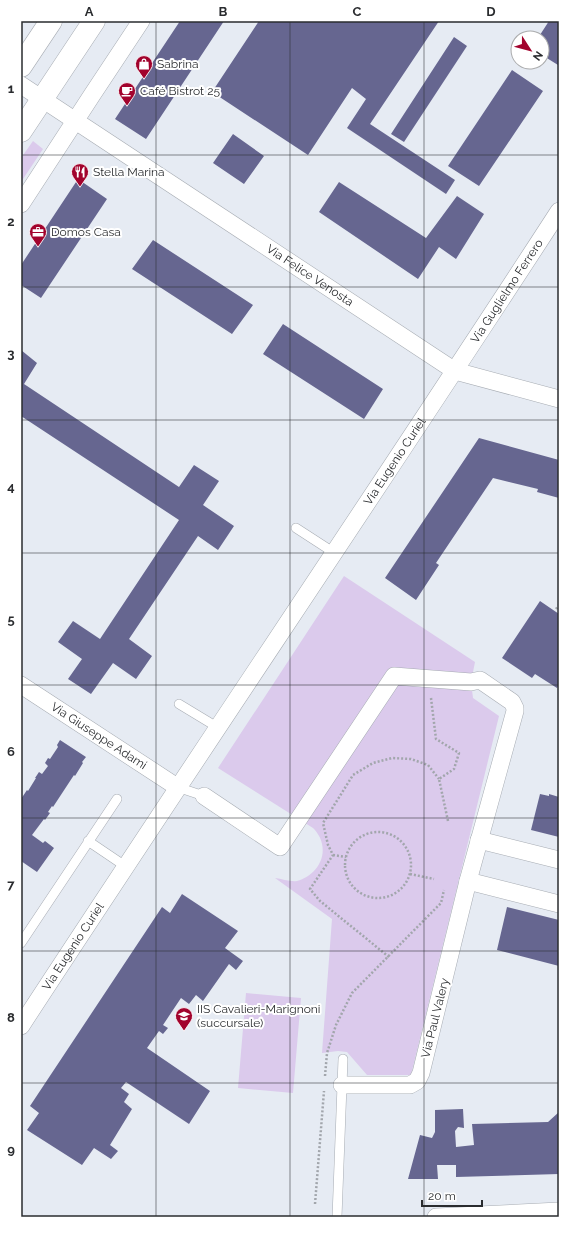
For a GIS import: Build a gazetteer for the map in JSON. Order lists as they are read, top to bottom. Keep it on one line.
{"streets":{"street":["Via Felice Venosta","Via Guglielmo Ferrero","Via Eugenio Curiel","Via Giuseppe Adami","Via Paul Valery"]},"crossings":[["Via Felice Venosta","Via Guglielmo Ferrero"],["Via Felice Venosta","Via Eugenio Curiel"],["Via Guglielmo Ferrero","Via Eugenio Curiel"],["Via Eugenio Curiel","Via Giuseppe Adami"]],"places":{"shop":["Sabrina"],"cafe":["Café Bistrot 25"],"restaurant":["Stella Marina"],"office":["Domos Casa"],"school or university":["IIS Cavalieri-Marignoni (succursale)"]},"scale_bar":"20 m","north":"bottom right","grid":{"columns":["A","B","C","D"],"rows":["1","2","3","4","5","6","7","8","9"]}}
